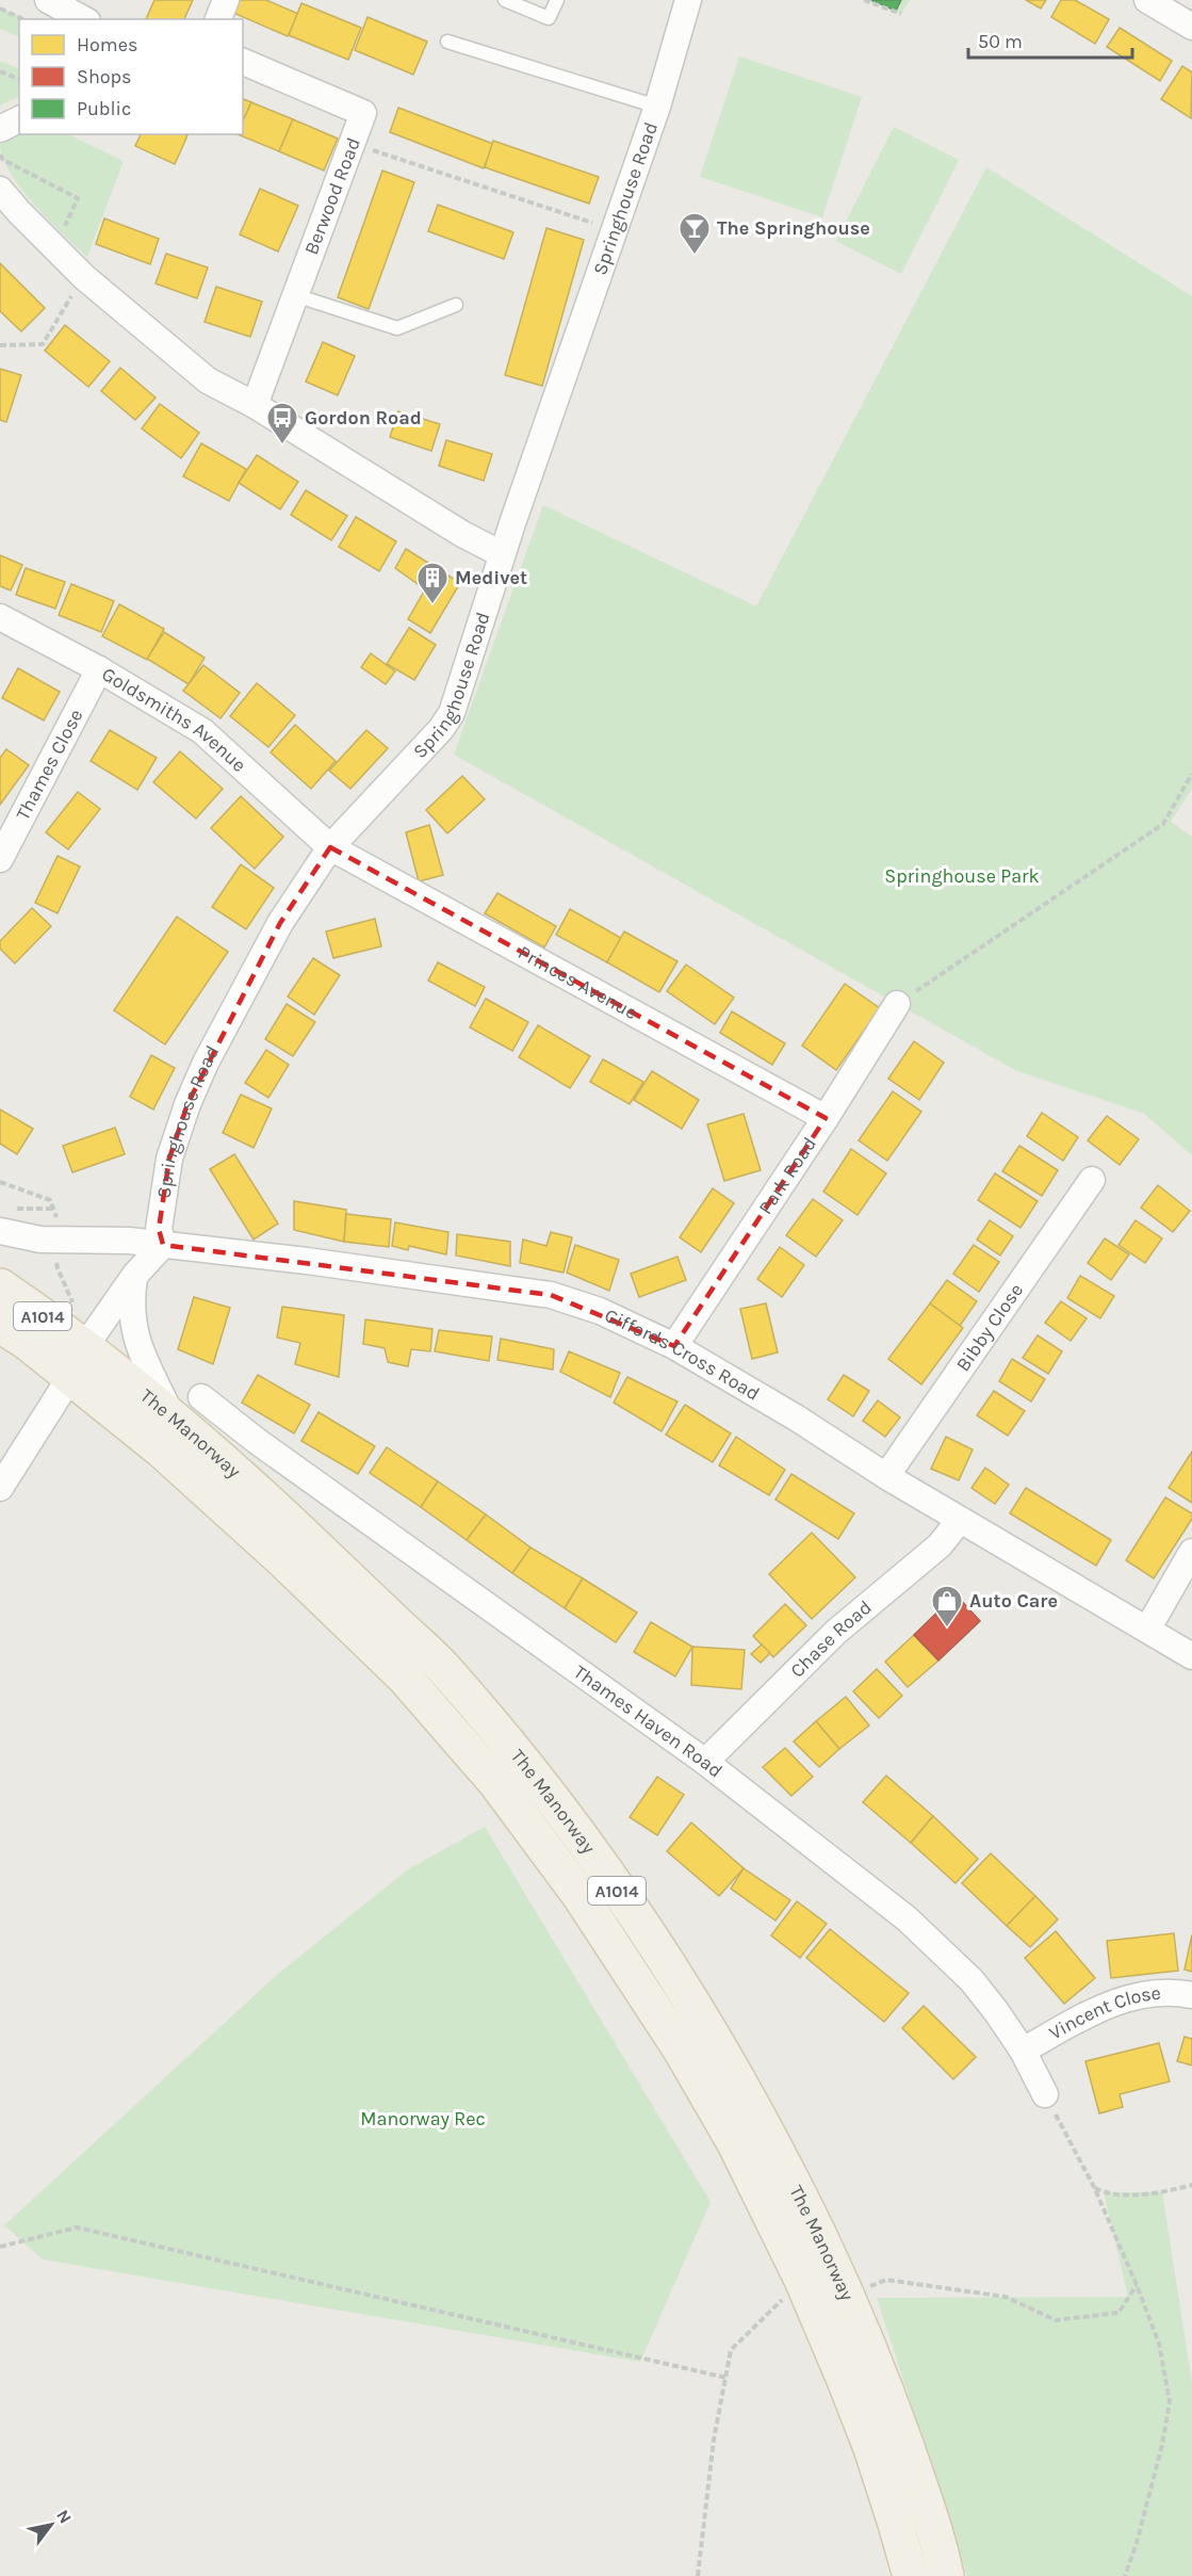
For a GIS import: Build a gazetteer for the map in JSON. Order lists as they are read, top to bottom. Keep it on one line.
{"streets":{"main road":["A1014","The Manorway"],"street":["Berwood Road","Springhouse Road","Goldsmiths Avenue","Thames Close","Princes Avenue","Park Road","Bibby Close","Giffords Cross Road","Chase Road","Thames Haven Road","Vincent Close"]},"crossings":[["Springhouse Road","Goldsmiths Avenue"],["Springhouse Road","Princes Avenue"],["Springhouse Road","Giffords Cross Road"],["Goldsmiths Avenue","Thames Close"],["Goldsmiths Avenue","Princes Avenue"],["Princes Avenue","Park Road"],["Park Road","Giffords Cross Road"],["Bibby Close","Giffords Cross Road"],["Giffords Cross Road","Chase Road"],["Chase Road","Thames Haven Road"],["Thames Haven Road","Vincent Close"]],"parks":["Springhouse Park","Manorway Rec"],"places":{"bar":["The Springhouse"],"bus stop":["Gordon Road"],"building":["Medivet"],"shop":["Auto Care"]},"legend":["Homes","Shops","Public"],"scale_bar":"50 m","north":"top right"}
